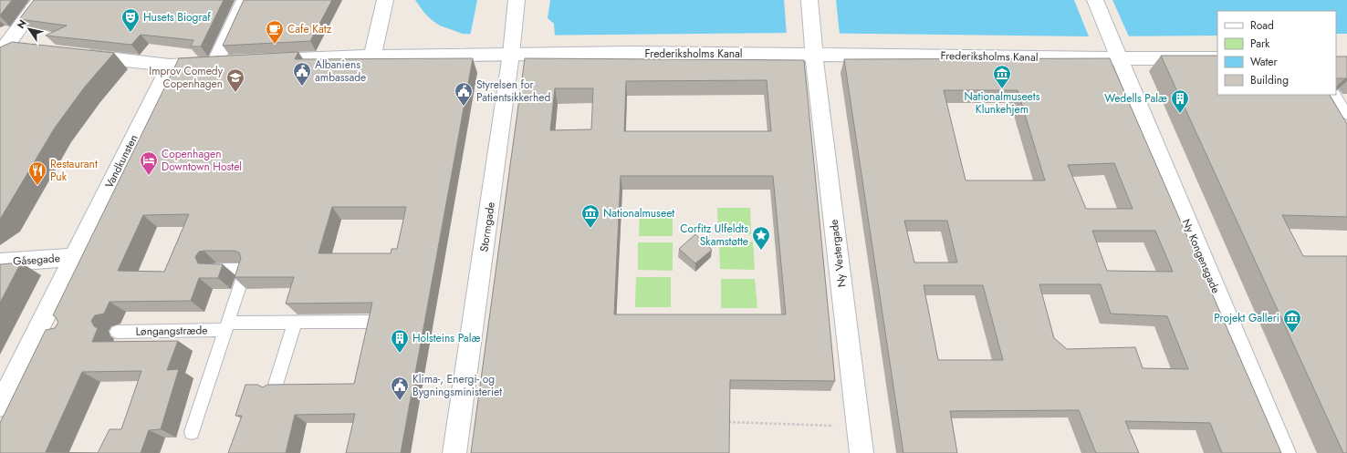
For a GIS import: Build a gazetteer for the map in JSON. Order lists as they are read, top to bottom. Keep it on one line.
{"streets":{"street":["Frederiksholms Kanal","Vandkunsten","Stormgade","Ny Vestergade","Ny Kongensgade","Gåsegade"],"lane":["Løngangstræde"]},"crossings":[["Frederiksholms Kanal","Stormgade"],["Frederiksholms Kanal","Ny Vestergade"],["Frederiksholms Kanal","Ny Kongensgade"],["Vandkunsten","Gåsegade"]],"places":{"theatre":["Husets Biograf"],"cafe":["Cafe Katz"],"public building":["Albaniens ambassade","Styrelsen for Patientsikkerhed","Klima-, Energi- og Bygningsministeriet"],"museum":["Nationalmuseets Klunkehjem","Nationalmuseet","Projekt Galleri"],"school or university":["Improv Comedy Copenhagen"],"building":["Wedells Palæ","Holsteins Palæ"],"hotel":["Copenhagen Downtown Hostel"],"restaurant":["Restaurant Puk"],"place":["Corfitz Ulfeldts Skamstøtte"]},"legend":["Road","Park","Water","Building"],"north":"top left"}
